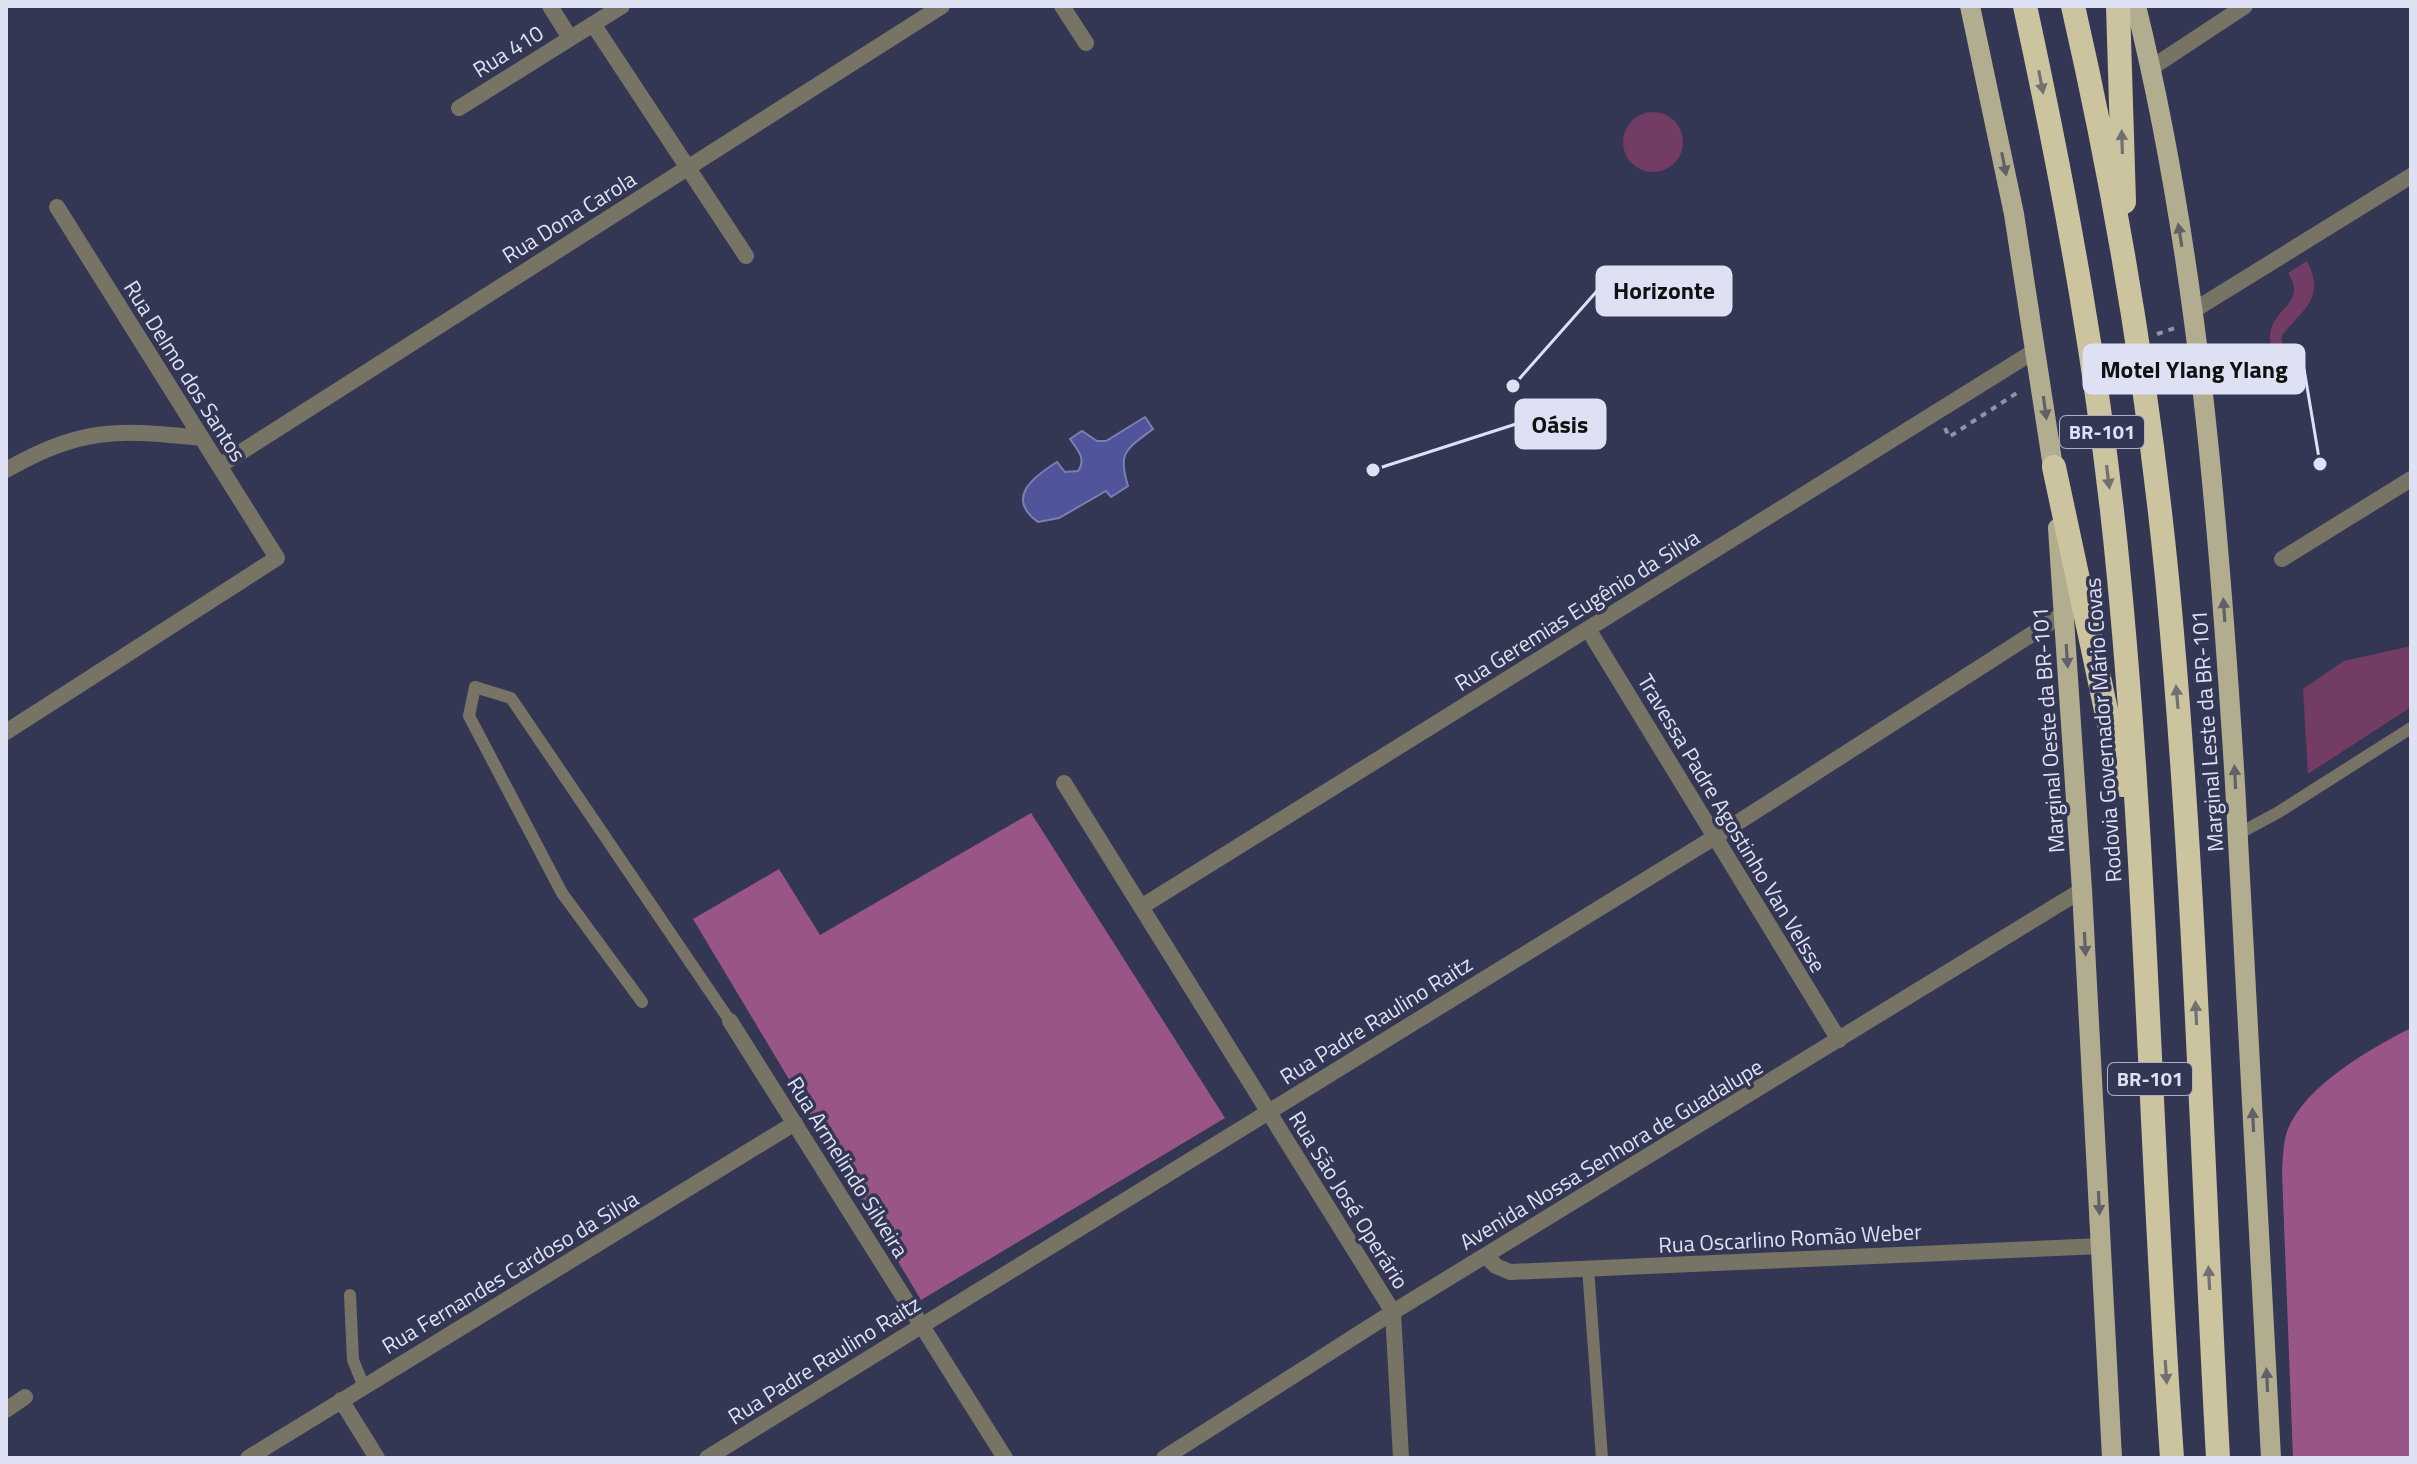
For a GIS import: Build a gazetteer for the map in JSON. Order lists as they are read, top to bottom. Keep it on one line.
{"streets":{"highway":["BR-101","Rodovia Governador Mário Covas"],"main road":["Marginal Oeste da BR-101","Marginal Leste da BR-101"],"street":["Rua 410","Rua Dona Carola","Rua Delmo dos Santos","Rua Geremias Eugênio da Silva","Travessa Padre Agostinho Van Velsse","Rua Padre Raulino Raitz","Avenida Nossa Senhora de Guadalupe","Rua Armelindo Silveira","Rua São José Operário","Rua Oscarlino Romão Weber","Rua Fernandes Cardoso da Silva"]},"crossings":[["Rua Dona Carola","Rua Delmo dos Santos"],["Rua Geremias Eugênio da Silva","Marginal Oeste da BR-101"],["Rua Geremias Eugênio da Silva","Travessa Padre Agostinho Van Velsse"],["Rua Geremias Eugênio da Silva","Rua São José Operário"],["Marginal Oeste da BR-101","Rua Padre Raulino Raitz"],["Marginal Oeste da BR-101","Avenida Nossa Senhora de Guadalupe"],["Marginal Oeste da BR-101","Rua Oscarlino Romão Weber"],["Travessa Padre Agostinho Van Velsse","Rua Padre Raulino Raitz"],["Travessa Padre Agostinho Van Velsse","Avenida Nossa Senhora de Guadalupe"],["Rua Padre Raulino Raitz","Rua Armelindo Silveira"],["Rua Padre Raulino Raitz","Rua São José Operário"],["Avenida Nossa Senhora de Guadalupe","Rua São José Operário"],["Avenida Nossa Senhora de Guadalupe","Rua Oscarlino Romão Weber"],["Rua Armelindo Silveira","Rua Fernandes Cardoso da Silva"]],"one_way":["Marginal Oeste da BR-101","Marginal Leste da BR-101"],"places":["Horizonte","Motel Ylang Ylang","Oásis"]}
